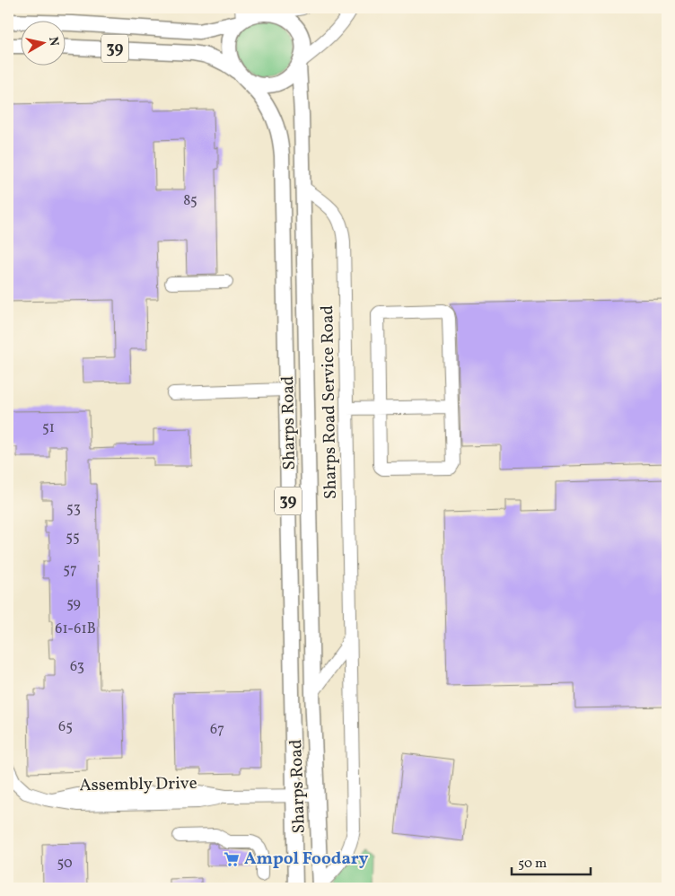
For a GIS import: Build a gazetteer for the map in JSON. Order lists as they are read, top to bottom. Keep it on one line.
{"streets":{"main road":["39","Sharps Road"],"street":["Sharps Road Service Road","Assembly Drive"]},"crossings":[["39","Sharps Road"],["Sharps Road Service Road","Sharps Road"],["Sharps Road","Assembly Drive"]],"places":{"supermarket":["Ampol Foodary"]},"house_numbers":["85","51","53","55","57","59","61-61B","63","65","67","50"],"scale_bar":"50 m","north":"right"}
